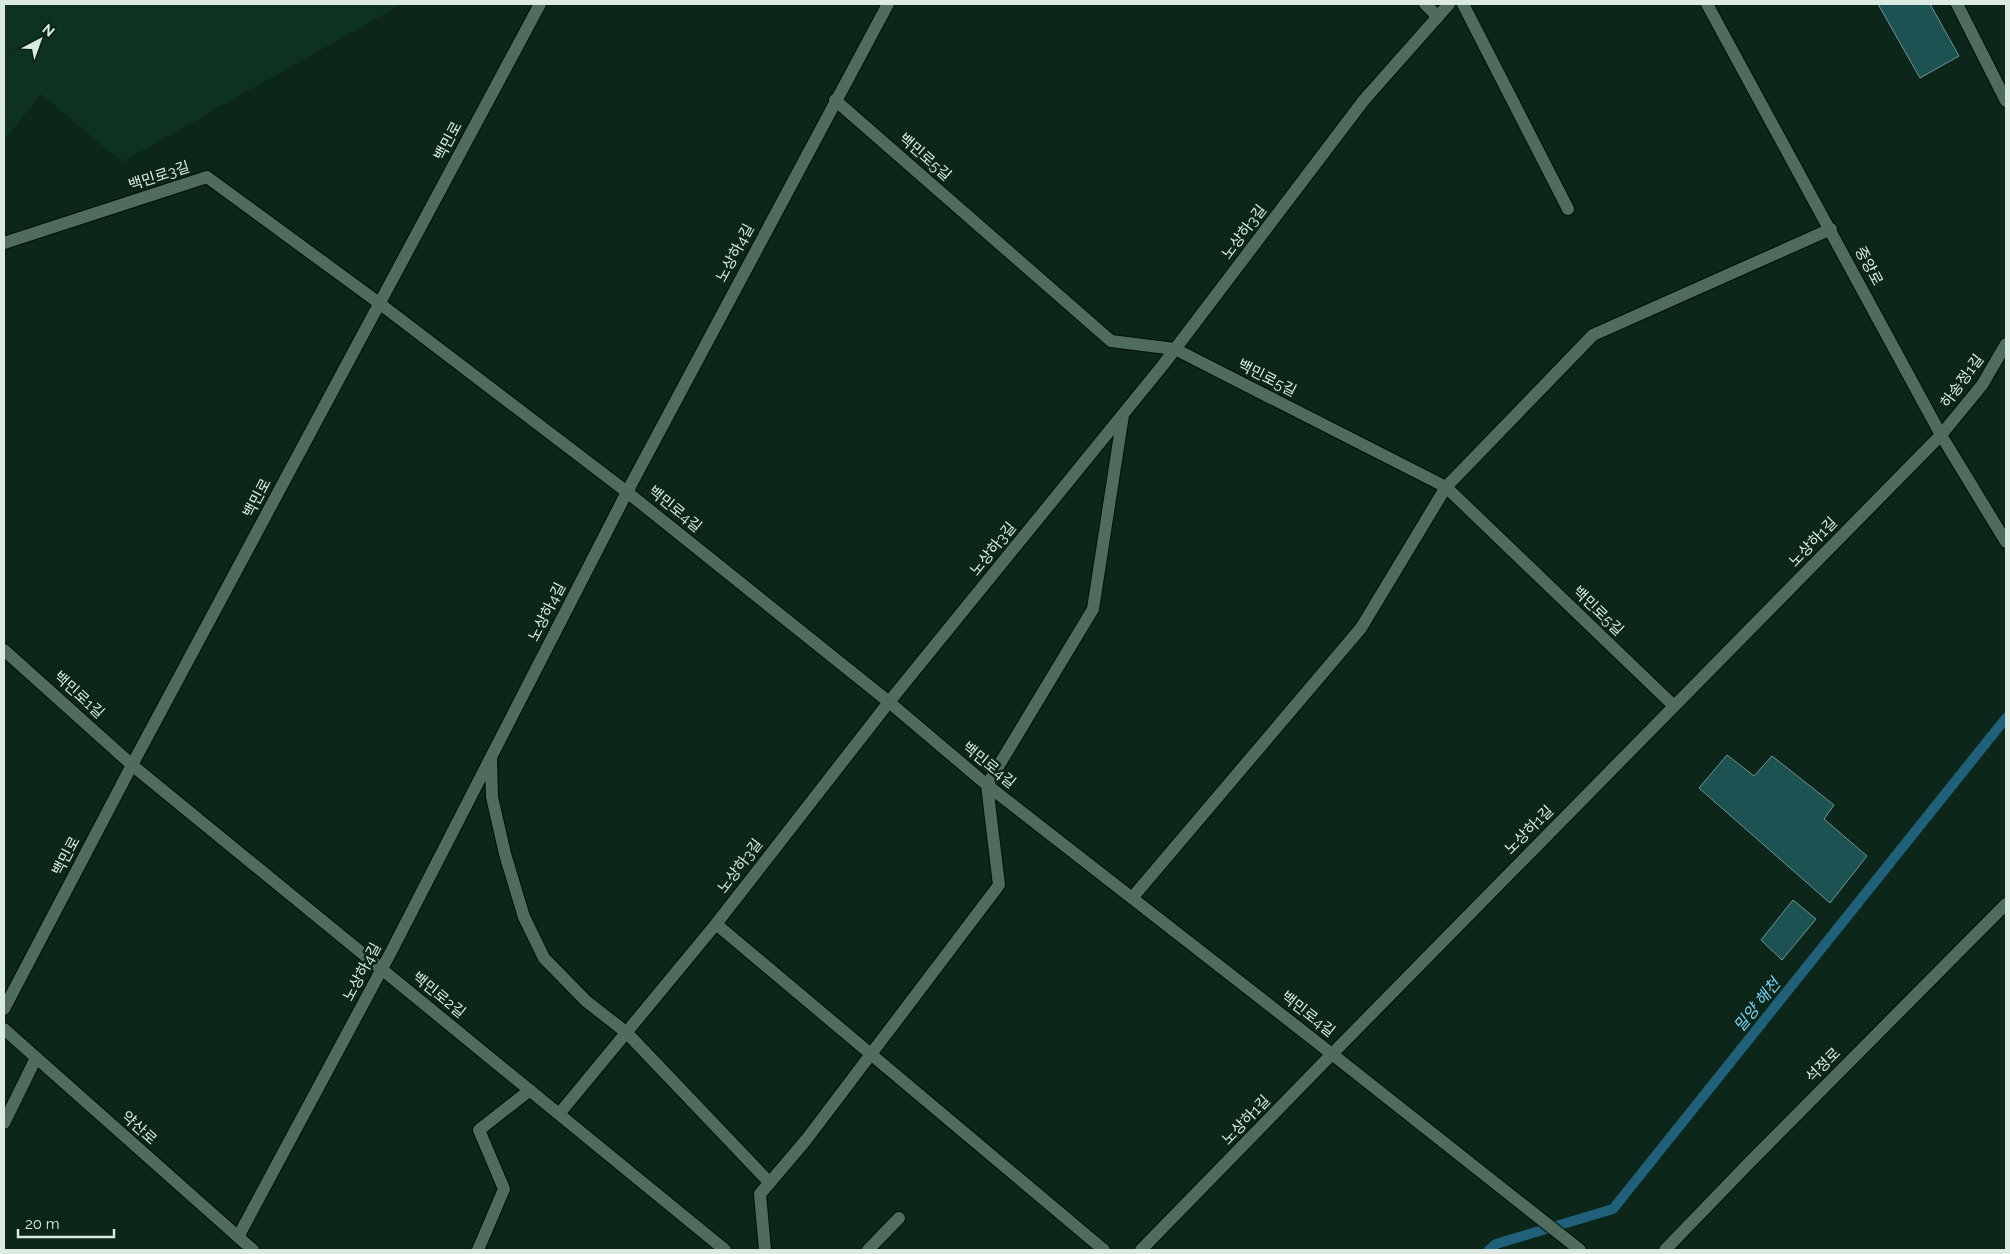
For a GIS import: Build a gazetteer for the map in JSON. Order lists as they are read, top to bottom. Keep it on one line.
{"streets":{"street":["백민로","백민로5길","백민로3길","노상하3길","노상하4길","중앙로","하송정1길","백민로4길","노상하1길","백민로1길","백민로2길","석정로","약산로"]},"crossings":[["백민로","백민로3길"],["백민로","백민로4길"],["백민로","백민로1길"],["백민로","백민로2길"],["백민로5길","노상하3길"],["백민로5길","노상하4길"],["백민로5길","노상하1길"],["백민로3길","백민로4길"],["노상하3길","백민로4길"],["노상하3길","백민로2길"],["노상하4길","백민로4길"],["노상하4길","백민로2길"],["노상하4길","약산로"],["중앙로","하송정1길"],["중앙로","노상하1길"],["하송정1길","노상하1길"],["백민로4길","노상하1길"],["백민로1길","백민로2길"]],"water":["밀양 해천"],"scale_bar":"20 m","north":"top right"}
